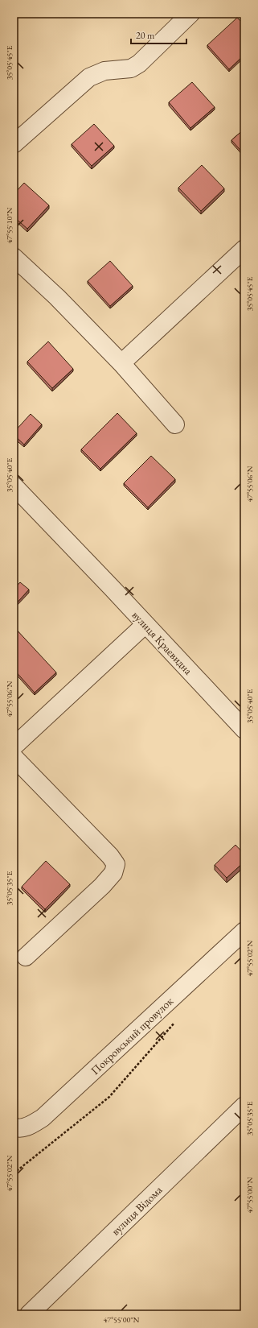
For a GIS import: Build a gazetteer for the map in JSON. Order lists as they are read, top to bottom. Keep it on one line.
{"streets":{"street":["вулиця Краєвидна","Покровський провулок","вулиця Відома"]},"scale_bar":"20 m","coordinates":["35°05'45\"E","47°55'10\"N","35°05'40\"E","47°55'06\"N","35°05'35\"E","47°55'02\"N","47°55'00\"N"]}
